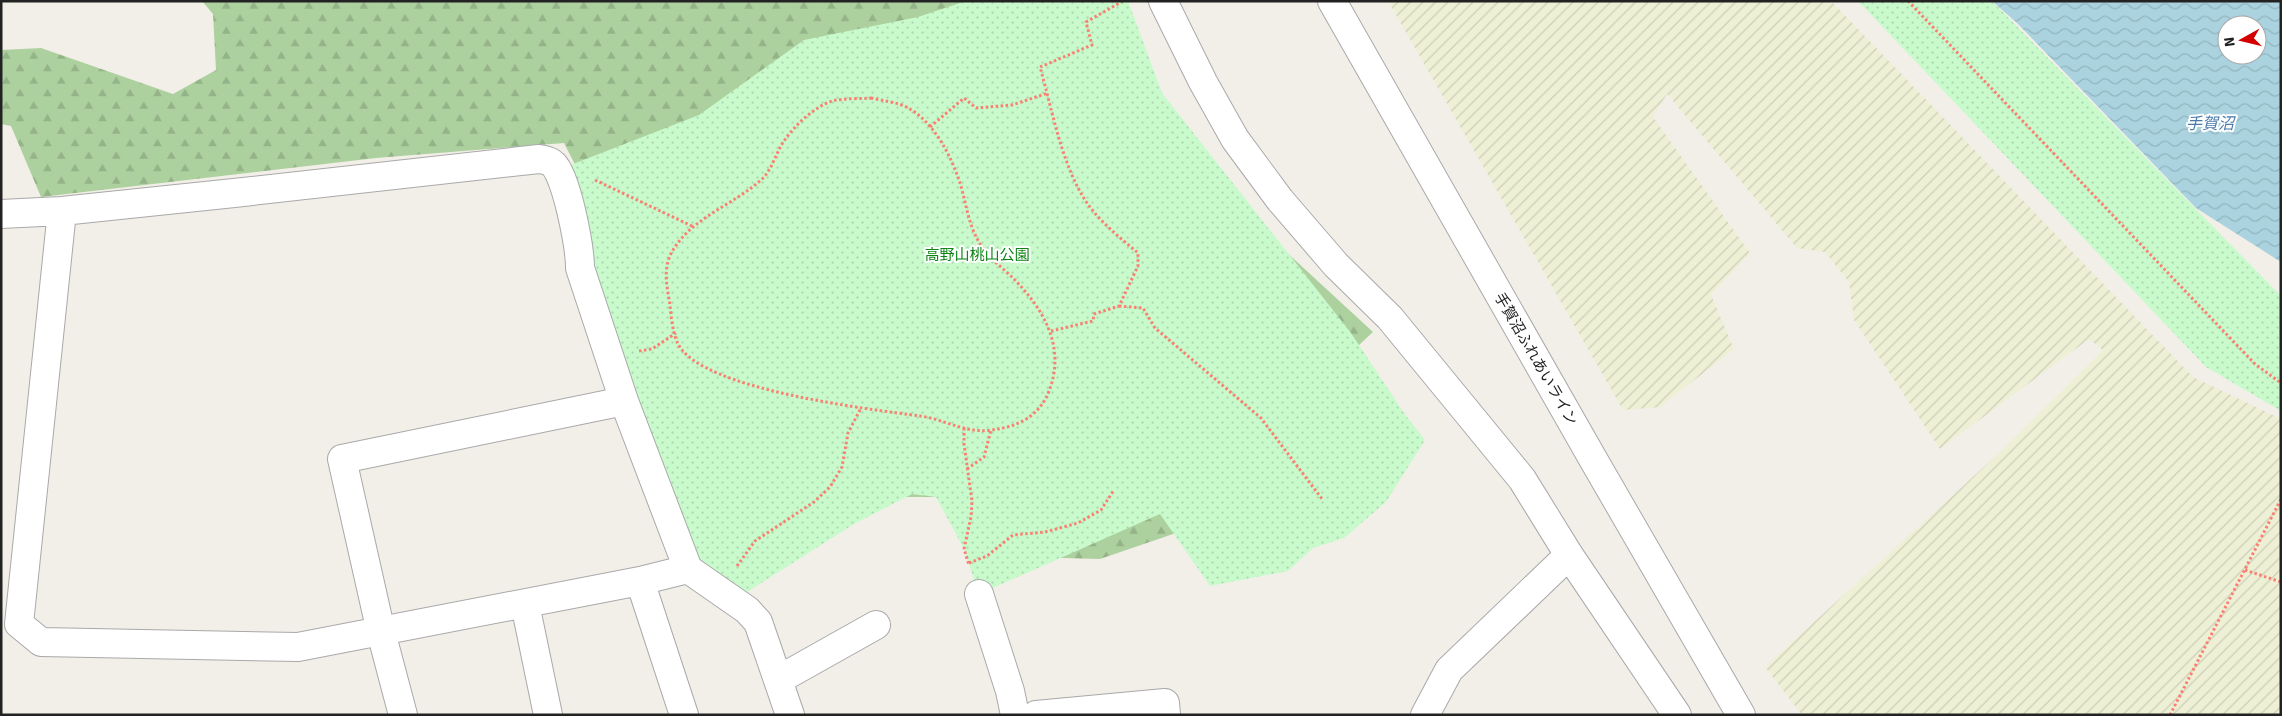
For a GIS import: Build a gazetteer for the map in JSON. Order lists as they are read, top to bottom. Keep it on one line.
{"streets":{"street":["手賀沼ふれあいライン"]},"water":["手賀沼"],"parks":["高野山桃山公園"],"north":"left"}
